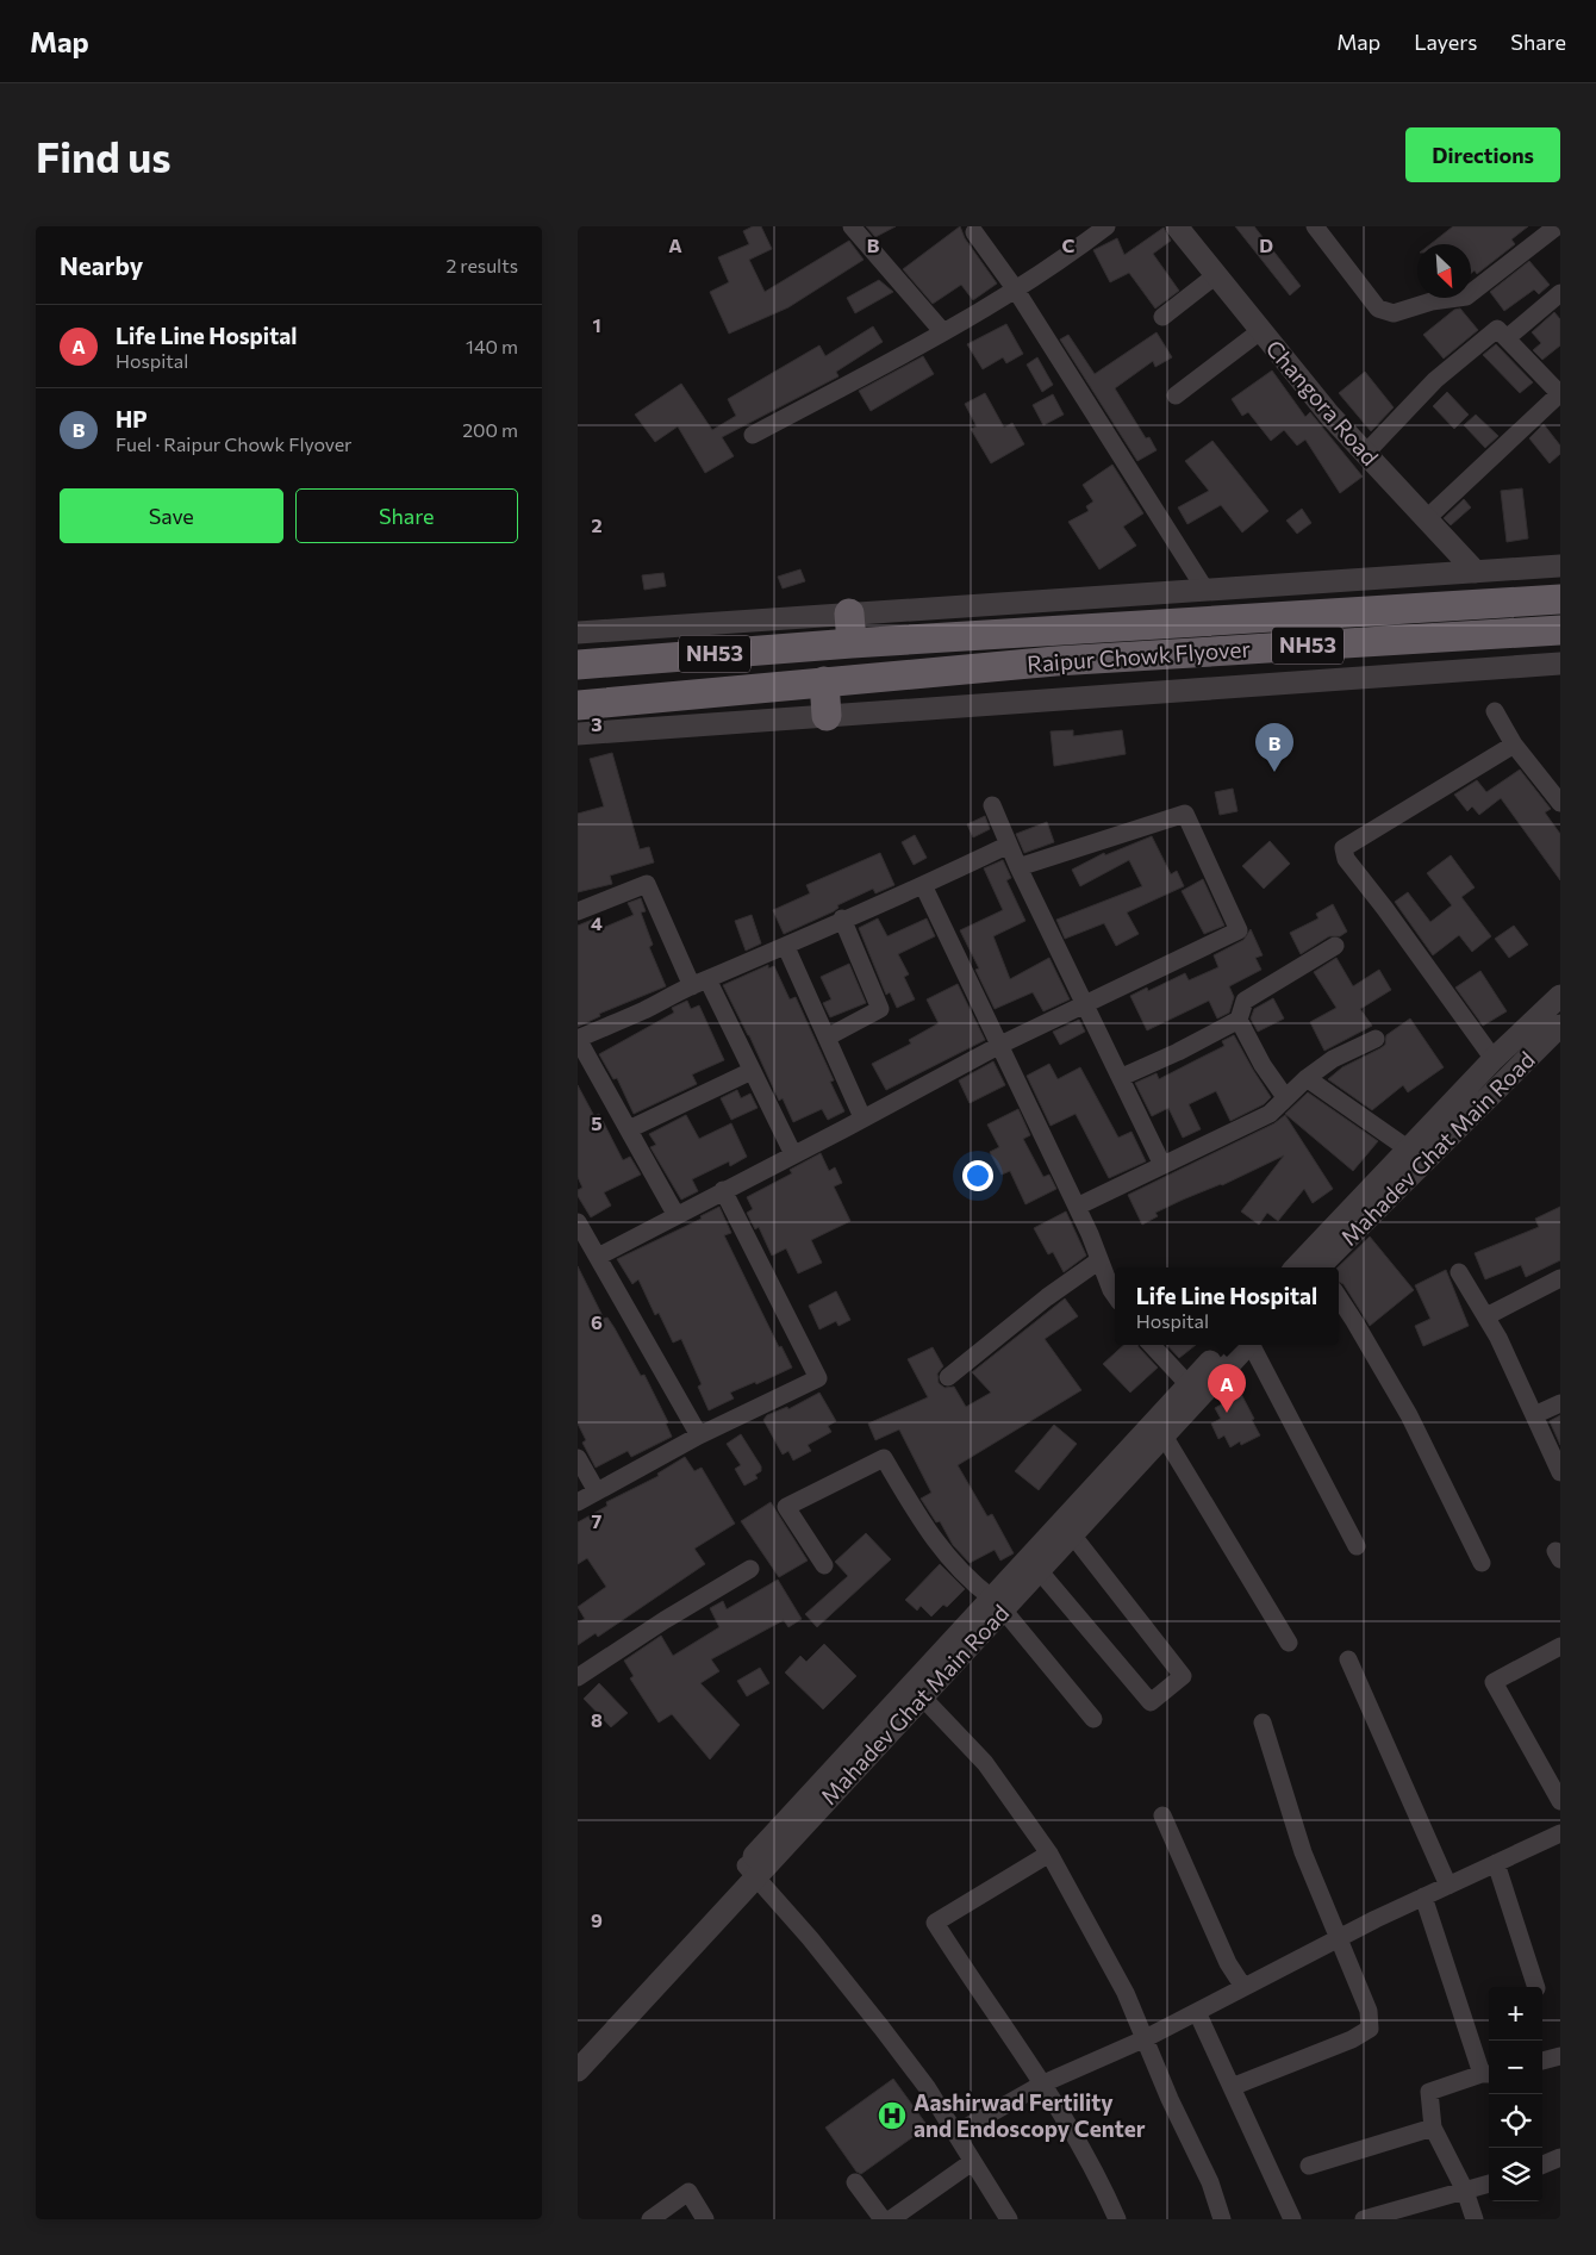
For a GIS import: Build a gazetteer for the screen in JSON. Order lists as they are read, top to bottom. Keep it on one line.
{"streets":{"highway":["NH53","Raipur Chowk Flyover"],"street":["Changora Road","Mahadev Ghat Main Road"]},"crossings":[["NH53","Raipur Chowk Flyover"]],"places":{"hospital":["Aashirwad Fertility and Endoscopy Center"]},"north":"bottom right","page":{"header":"Map","nav":["Map","Layers","Share"],"buttons":["Directions",["Save","Share"]],"title":"Find us","heading":["Nearby","2 results"],"list":[{"mark":"A","name":"Life Line Hospital","note":"Hospital","value":"140 m"},{"mark":"B","name":"HP","note":"Fuel · Raipur Chowk Flyover","value":"200 m"}],"pins":["B","A"],"popup":["Life Line Hospital","Hospital"],"map_buttons":["+","−"]},"grid":{"columns":["A","B","C","D"],"rows":["1","2","3","4","5","6","7","8","9"]}}
